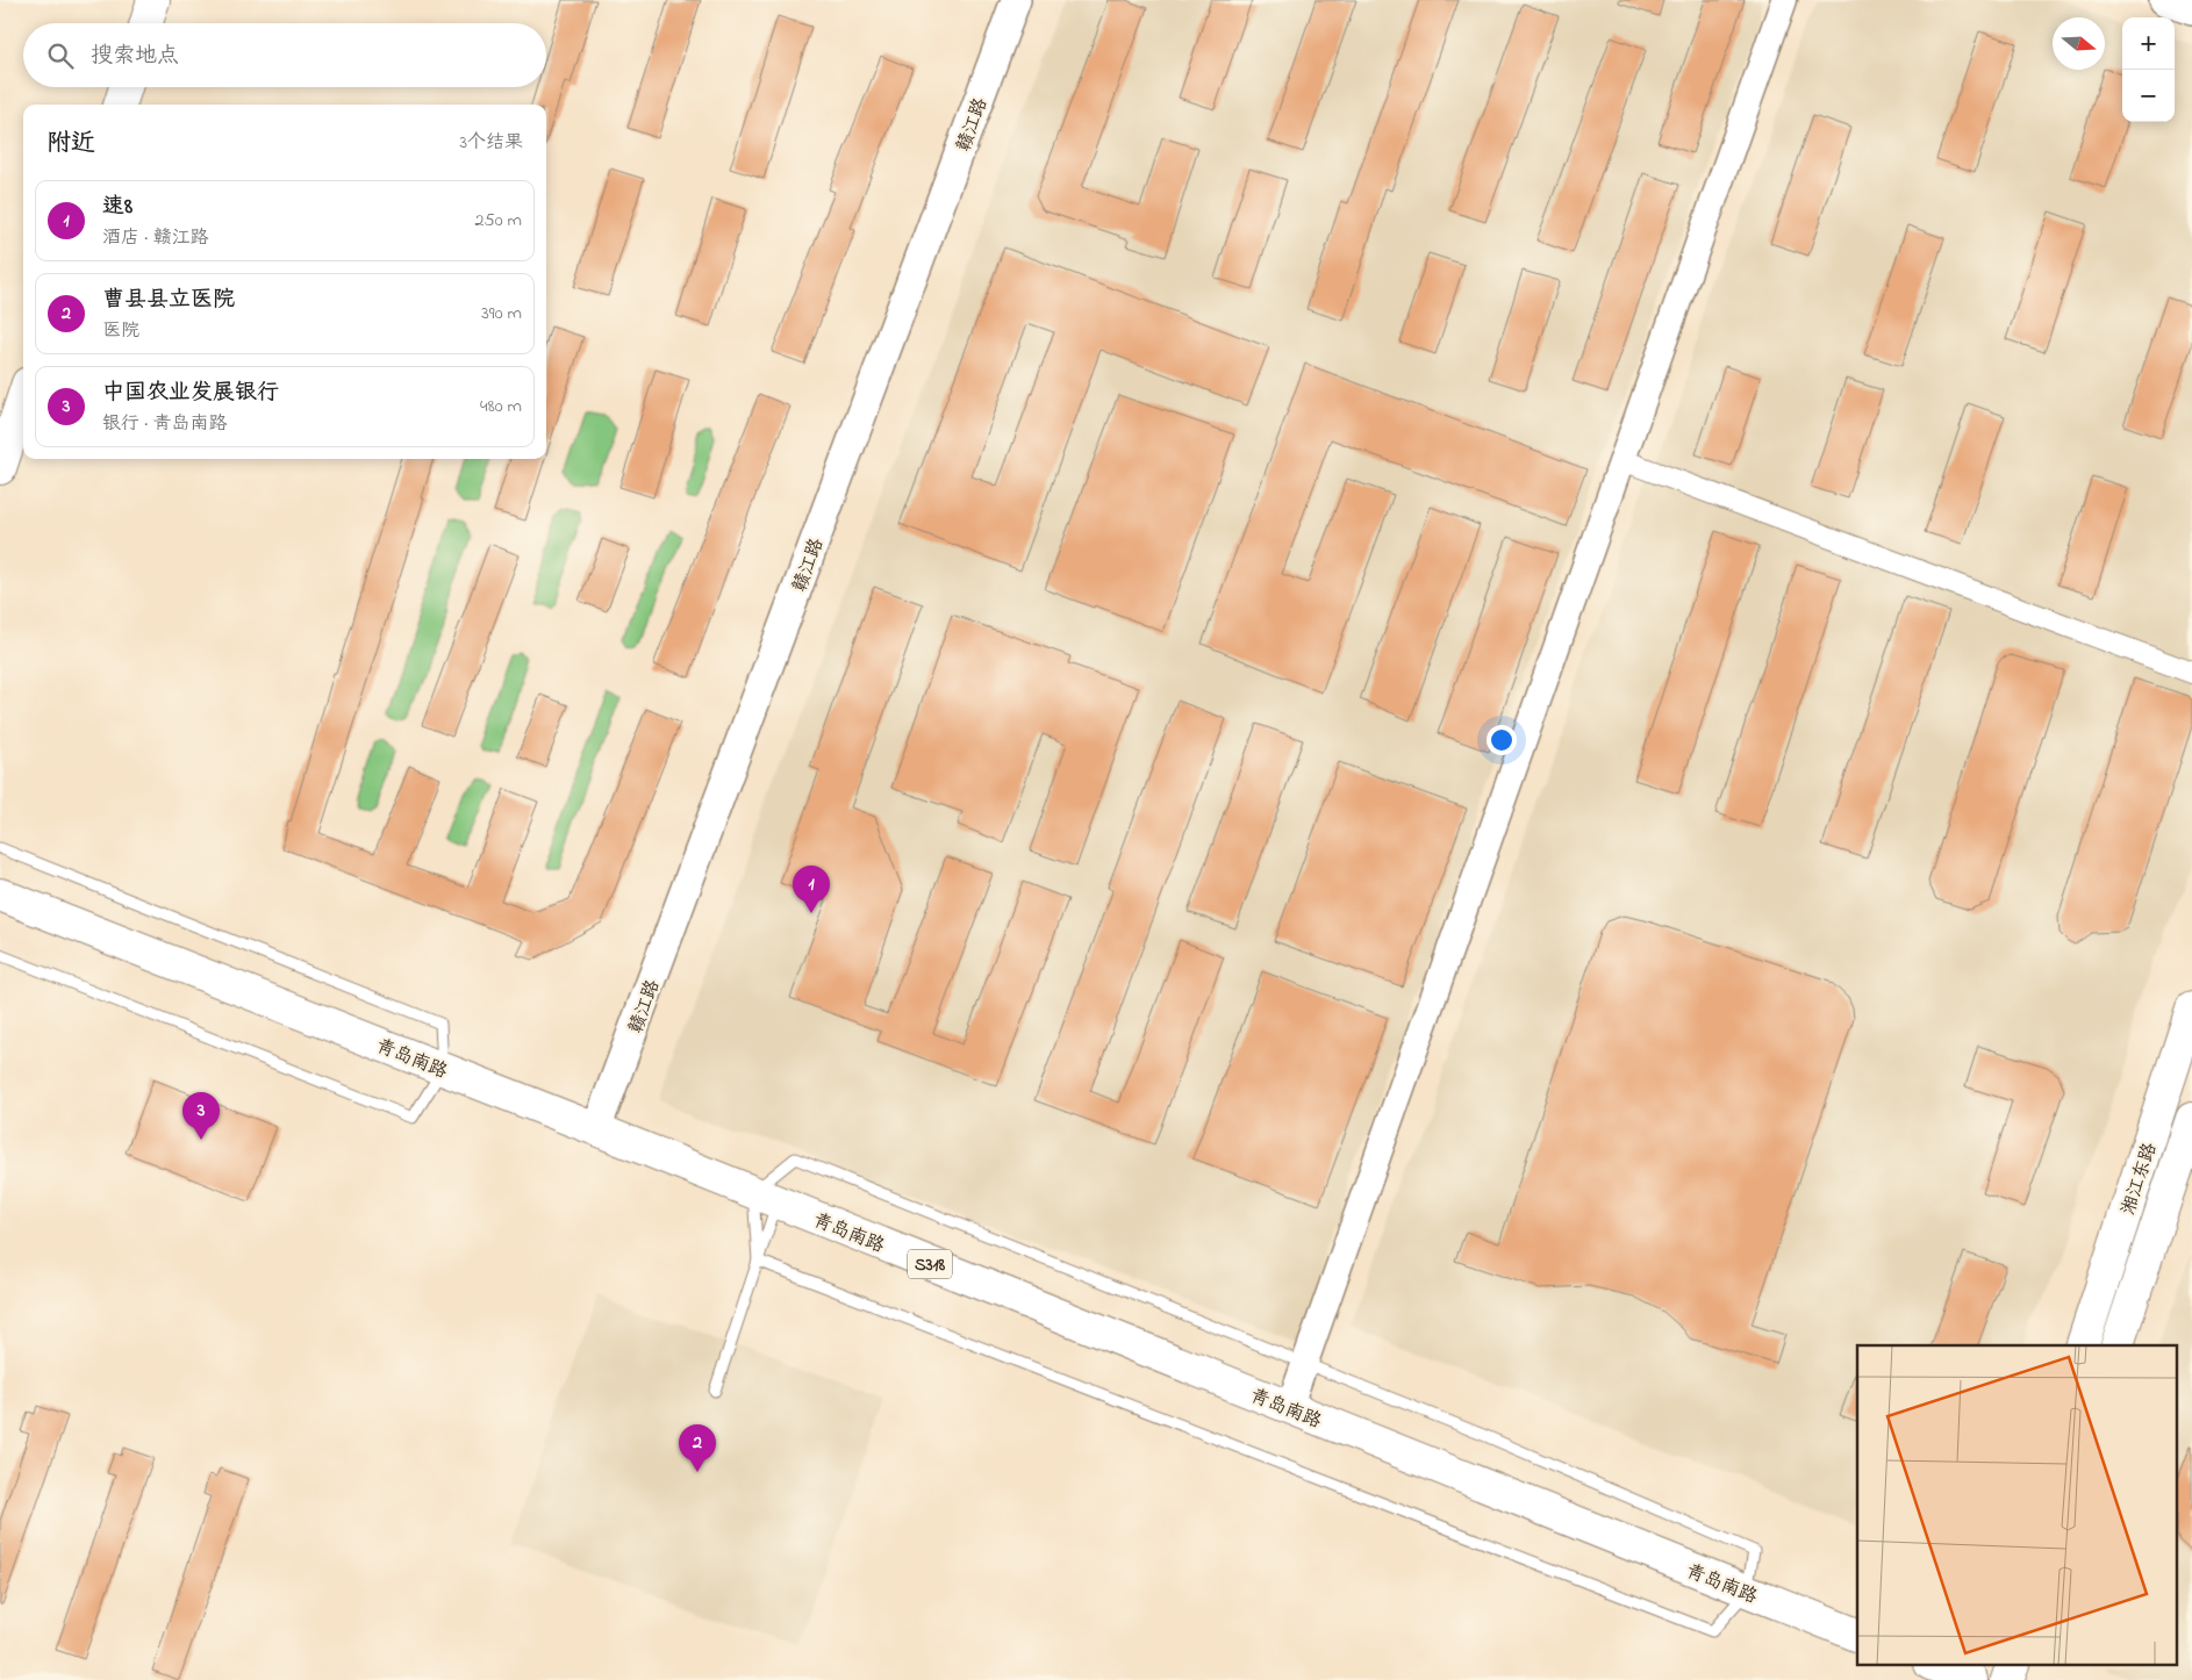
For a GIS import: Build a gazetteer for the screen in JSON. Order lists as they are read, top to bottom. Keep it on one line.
{"streets":{"main road":["赣江路","青岛南路","湘江东路","S318"]},"crossings":[["赣江路","青岛南路"]],"north":"right","page":{"map_buttons":["+","−"],"search":"搜索地点","heading":["附近","3个结果"],"list":[{"mark":"1","name":"速8","note":"酒店 · 赣江路","value":"250 m"},{"mark":"2","name":"曹县县立医院","note":"医院","value":"390 m"},{"mark":"3","name":"中国农业发展银行","note":"银行 · 青岛南路","value":"480 m"}],"pins":["1","3","2"]}}
